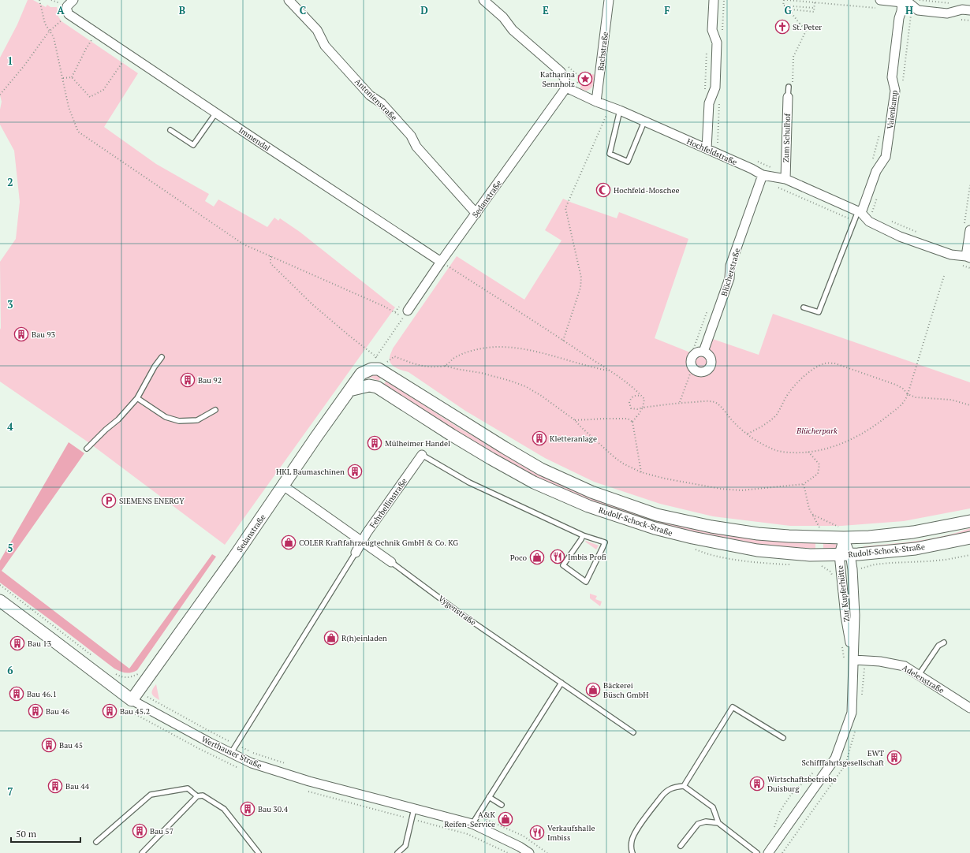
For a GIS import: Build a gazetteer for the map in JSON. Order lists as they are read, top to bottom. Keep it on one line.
{"streets":{"main road":["Sedanstraße","Rudolf-Schock-Straße","Werthauser Straße"],"street":["Bachstraße","Antonienstraße","Valenkamp","Zum Schulhof","Immendal","Hochfeldstraße","Blücherstraße","Fehrbellinstraße","Zur Kupferhütte","Vygenstraße","Adelenstraße"]},"crossings":[["Bachstraße","Hochfeldstraße"],["Antonienstraße","Sedanstraße"],["Valenkamp","Hochfeldstraße"],["Zum Schulhof","Hochfeldstraße"],["Immendal","Sedanstraße"],["Hochfeldstraße","Sedanstraße"],["Hochfeldstraße","Blücherstraße"],["Sedanstraße","Rudolf-Schock-Straße"],["Sedanstraße","Vygenstraße"],["Sedanstraße","Werthauser Straße"],["Fehrbellinstraße","Vygenstraße"],["Rudolf-Schock-Straße","Zur Kupferhütte"],["Zur Kupferhütte","Adelenstraße"]],"parks":["Blücherpark"],"places":{"church":["St. Peter"],"place":["Katharina Sennholz"],"mosque":["Hochfeld-Moschee"],"building":["Bau 93","Bau 92","Kletteranlage","Mülheimer Handel","HKL Baumaschinen","Bau 13","Bau 46.1","Bau 46","Bau 45.2","Bau 45","EWT Schifffahrtsgesellschaft","Wirtschaftsbetriebe Duisburg","Bau 44","Bau 30.4","Bau 57"],"parking":["SIEMENS ENERGY"],"shop":["COLER Kraftfahrzeugtechnik GmbH & Co. KG","Poco","R(h)einladen","Bäckerei Büsch GmbH","A&K Reifen-Service"],"restaurant":["Imbis Profi","Verkaufshalle Imbiss"]},"scale_bar":"50 m","grid":{"columns":["A","B","C","D","E","F","G","H"],"rows":["1","2","3","4","5","6","7"]}}
